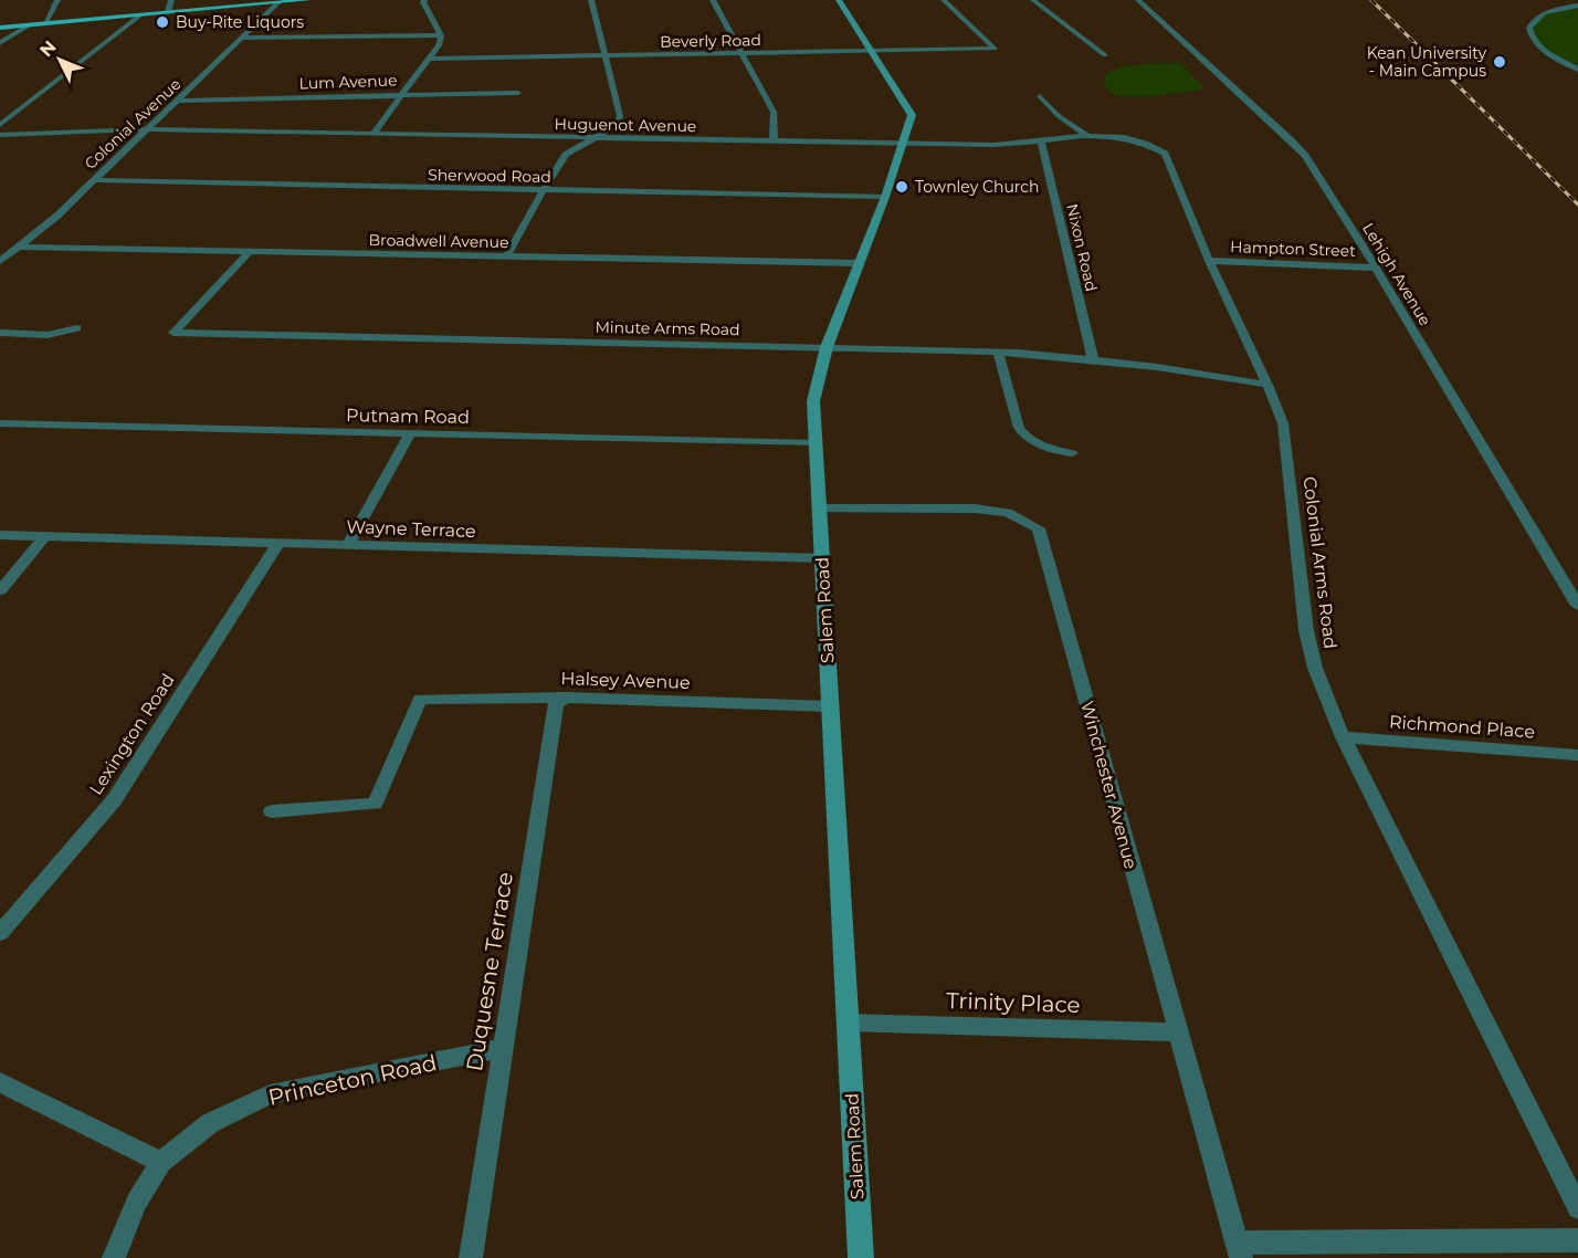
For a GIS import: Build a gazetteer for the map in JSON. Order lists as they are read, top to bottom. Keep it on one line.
{"streets":{"street":["Beverly Road","Lum Avenue","Colonial Avenue","Huguenot Avenue","Sherwood Road","Broadwell Avenue","Nixon Road","Hampton Street","Lehigh Avenue","Minute Arms Road","Putnam Road","Wayne Terrace","Colonial Arms Road","Salem Road","Halsey Avenue","Richmond Place","Lexington Road","Winchester Avenue","Duquesne Terrace","Trinity Place","Princeton Road"]},"crossings":[["Beverly Road","Salem Road"],["Lum Avenue","Colonial Avenue"],["Colonial Avenue","Huguenot Avenue"],["Colonial Avenue","Sherwood Road"],["Colonial Avenue","Broadwell Avenue"],["Huguenot Avenue","Nixon Road"],["Huguenot Avenue","Colonial Arms Road"],["Huguenot Avenue","Salem Road"],["Sherwood Road","Salem Road"],["Broadwell Avenue","Minute Arms Road"],["Broadwell Avenue","Salem Road"],["Nixon Road","Minute Arms Road"],["Hampton Street","Lehigh Avenue"],["Hampton Street","Colonial Arms Road"],["Minute Arms Road","Colonial Arms Road"],["Minute Arms Road","Salem Road"],["Putnam Road","Salem Road"],["Wayne Terrace","Salem Road"],["Wayne Terrace","Lexington Road"],["Colonial Arms Road","Richmond Place"],["Salem Road","Halsey Avenue"],["Salem Road","Winchester Avenue"],["Salem Road","Trinity Place"],["Halsey Avenue","Duquesne Terrace"],["Winchester Avenue","Trinity Place"],["Duquesne Terrace","Princeton Road"]],"places":["Buy-Rite Liquors","Kean University - Main Campus","Townley Church"],"north":"top left"}
